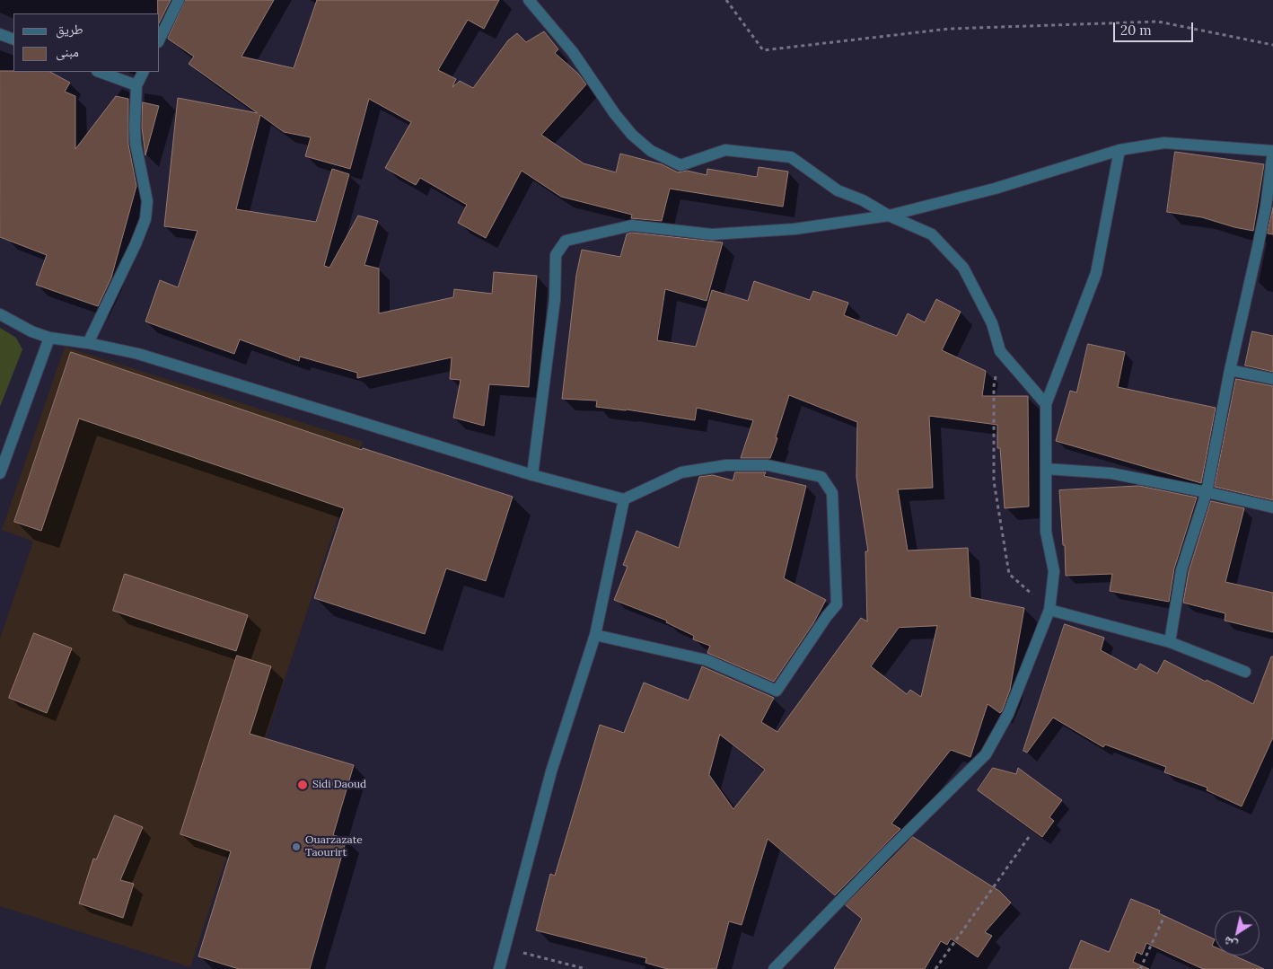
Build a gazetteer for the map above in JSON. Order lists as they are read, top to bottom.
{
  "places": ["Sidi Daoud", "Ouarzazate Taourirt"],
  "legend": ["طريق", "مبنى"],
  "scale_bar": "20 m",
  "north": "bottom left"
}
